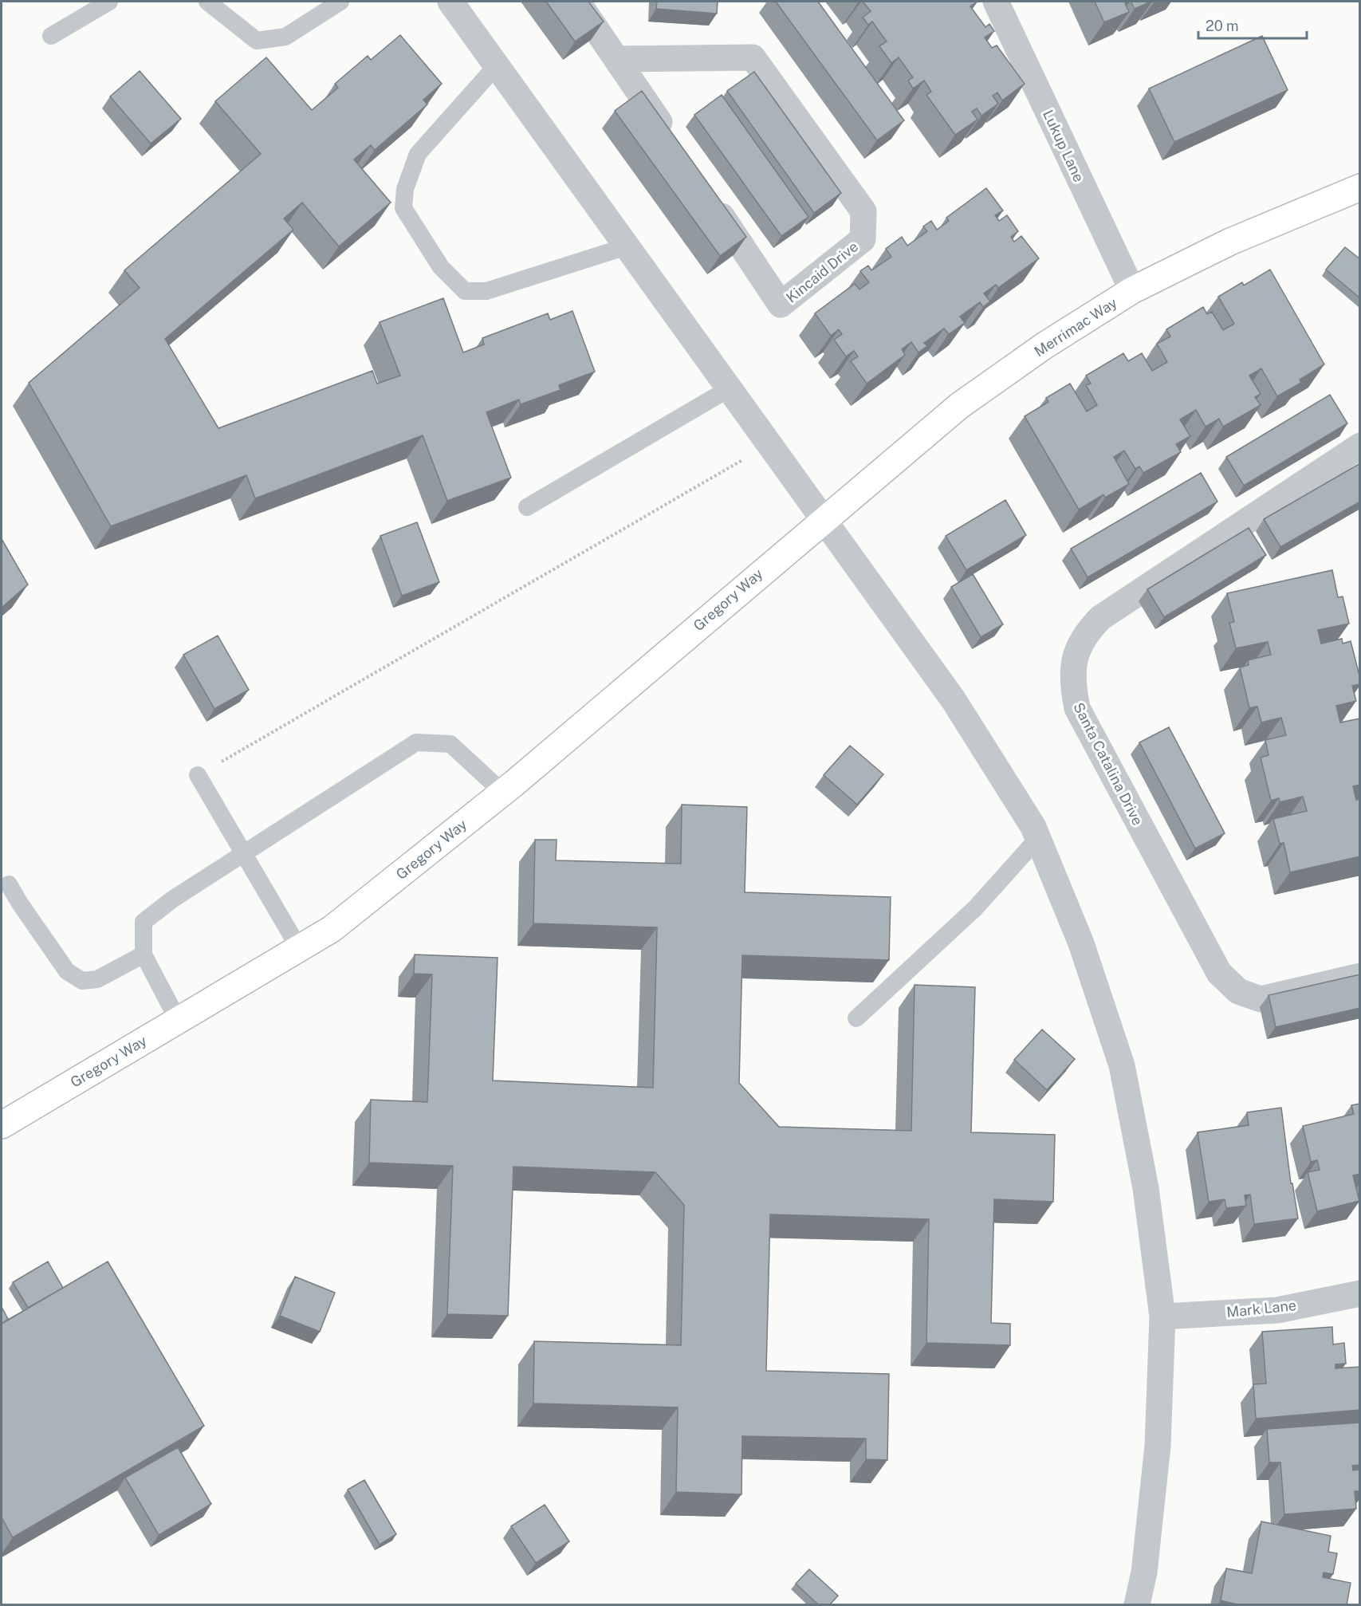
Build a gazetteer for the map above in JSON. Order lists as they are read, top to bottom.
{
  "streets": {
    "street": [
      "Lukup Lane",
      "Kincaid Drive",
      "Merrimac Way",
      "Gregory Way",
      "Santa Catalina Drive",
      "Mark Lane"
    ]
  },
  "crossings": [
    ["Lukup Lane", "Merrimac Way"],
    ["Merrimac Way", "Gregory Way"]
  ],
  "scale_bar": "20 m"
}
